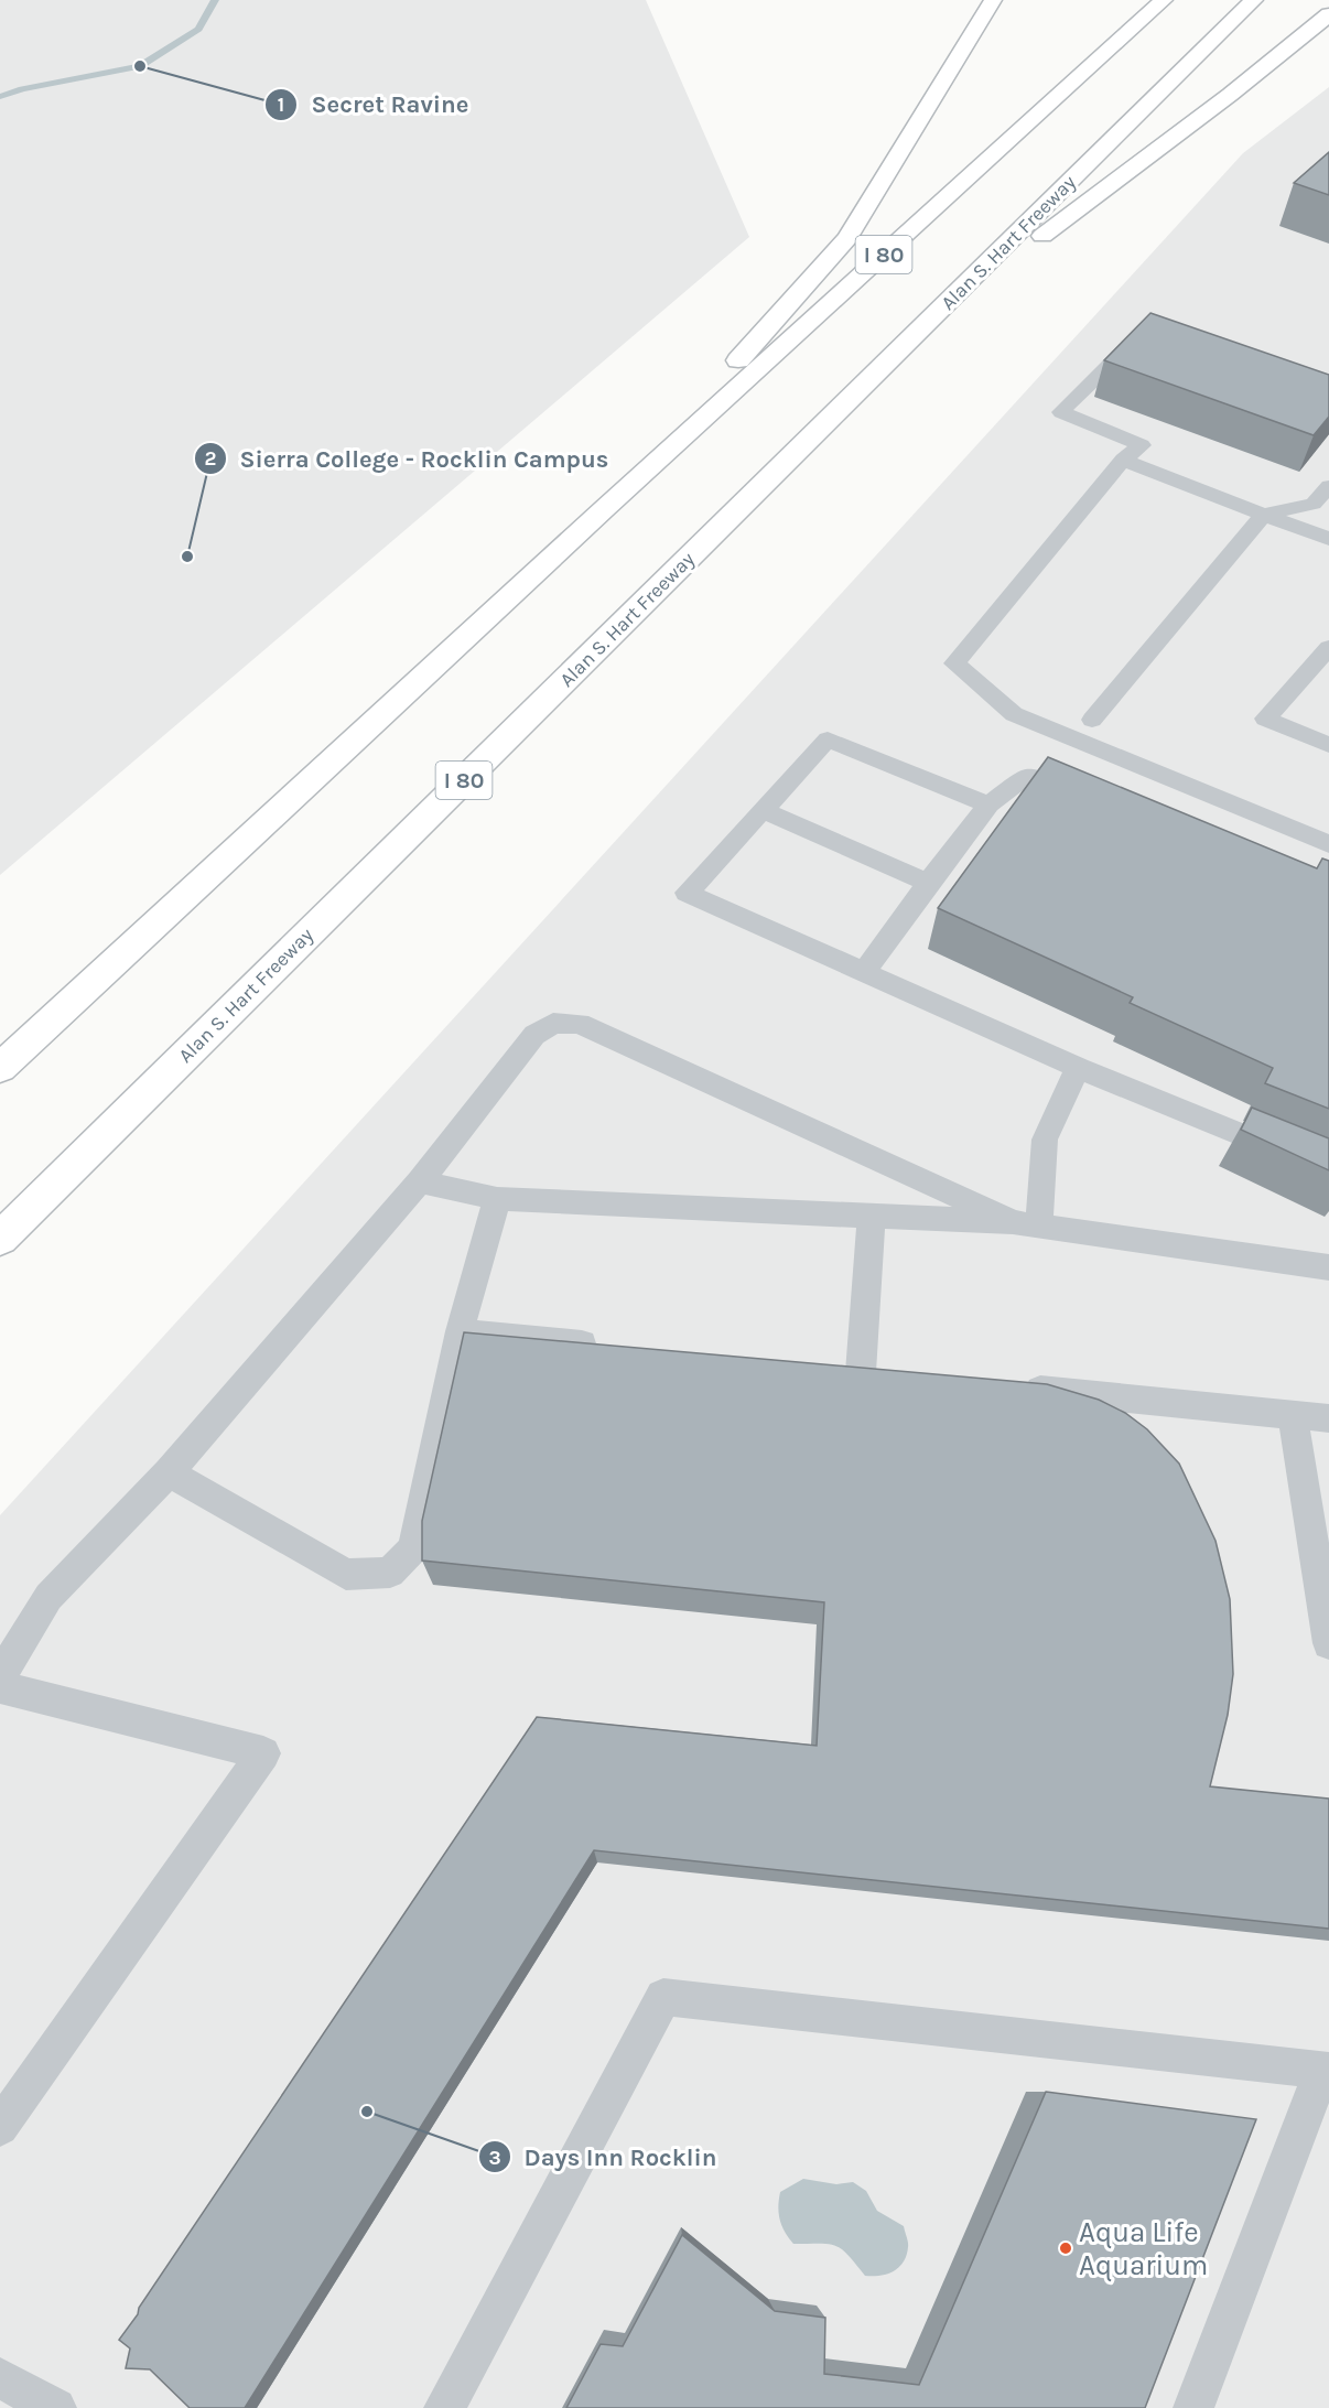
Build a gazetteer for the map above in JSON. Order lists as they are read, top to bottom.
{
  "streets": {
    "highway": ["Alan S. Hart Freeway", "I 80"]
  },
  "places": [
    "Secret Ravine",
    "Sierra College - Rocklin Campus",
    "Days Inn Rocklin",
    "Aqua Life Aquarium"
  ]
}
